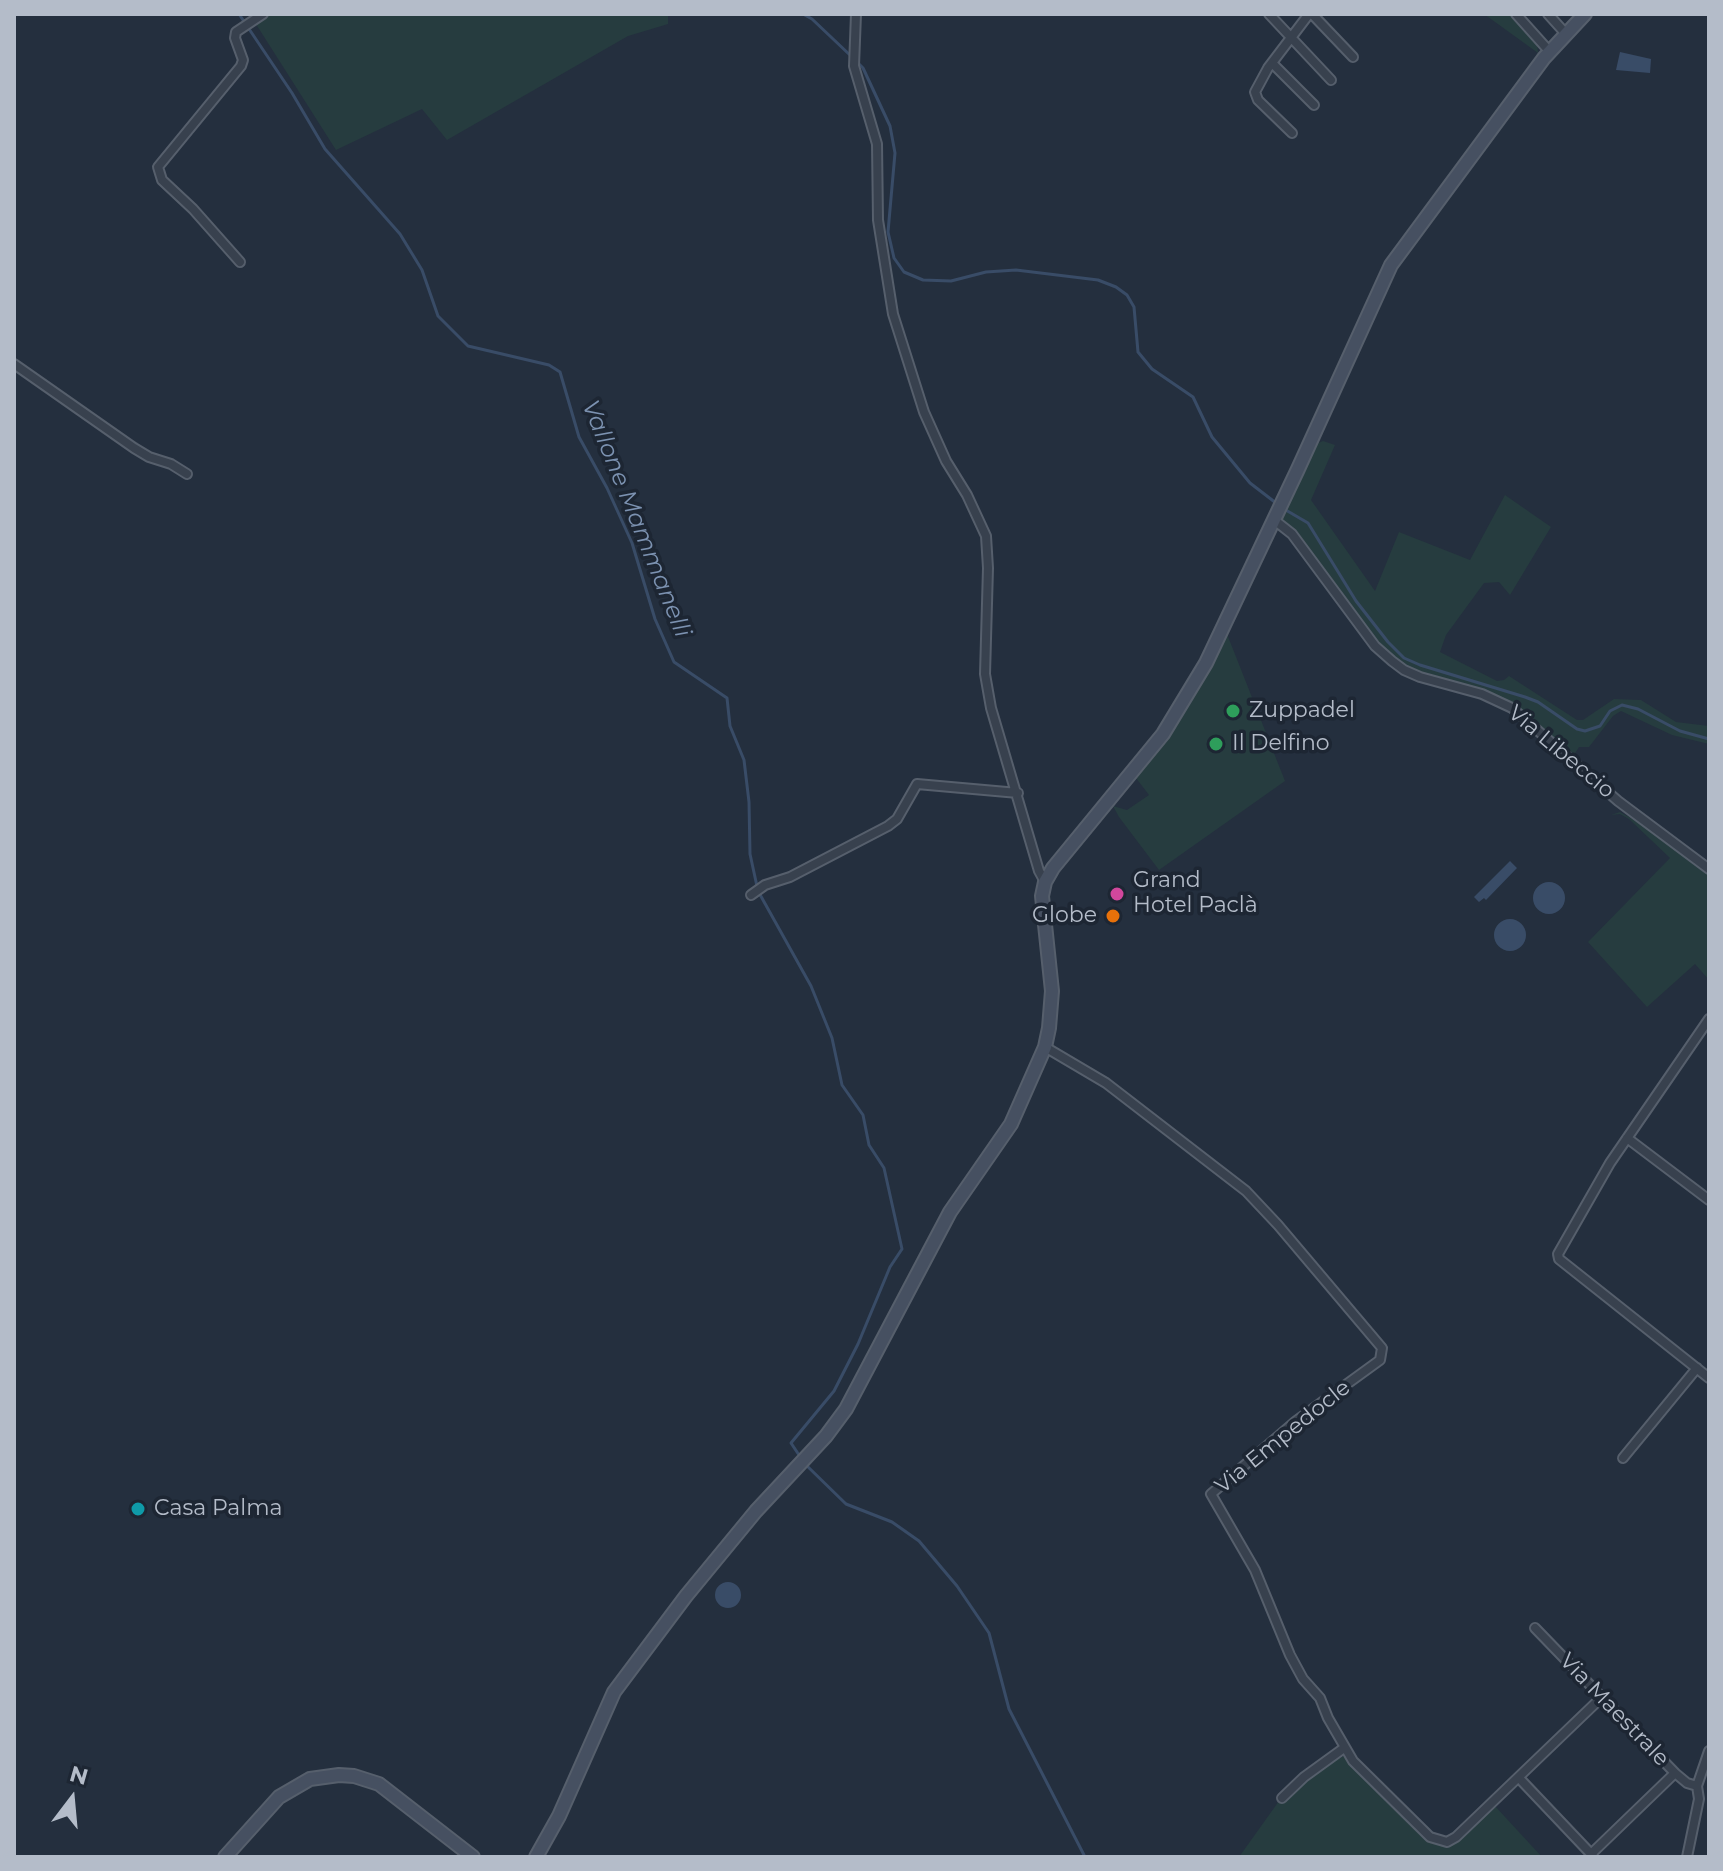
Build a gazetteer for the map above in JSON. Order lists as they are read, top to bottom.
{
  "streets": {
    "street": ["Via Libeccio", "Via Empedocle", "Via Maestrale"]
  },
  "crossings": [
    ["Via Empedocle", "Via Maestrale"]
  ],
  "water": ["Vallone Mammanelli"],
  "places": [
    "Zuppadel",
    "Il Delfino",
    "Grand Hotel Paclà",
    "Globe",
    "Casa Palma"
  ],
  "north": "top"
}
